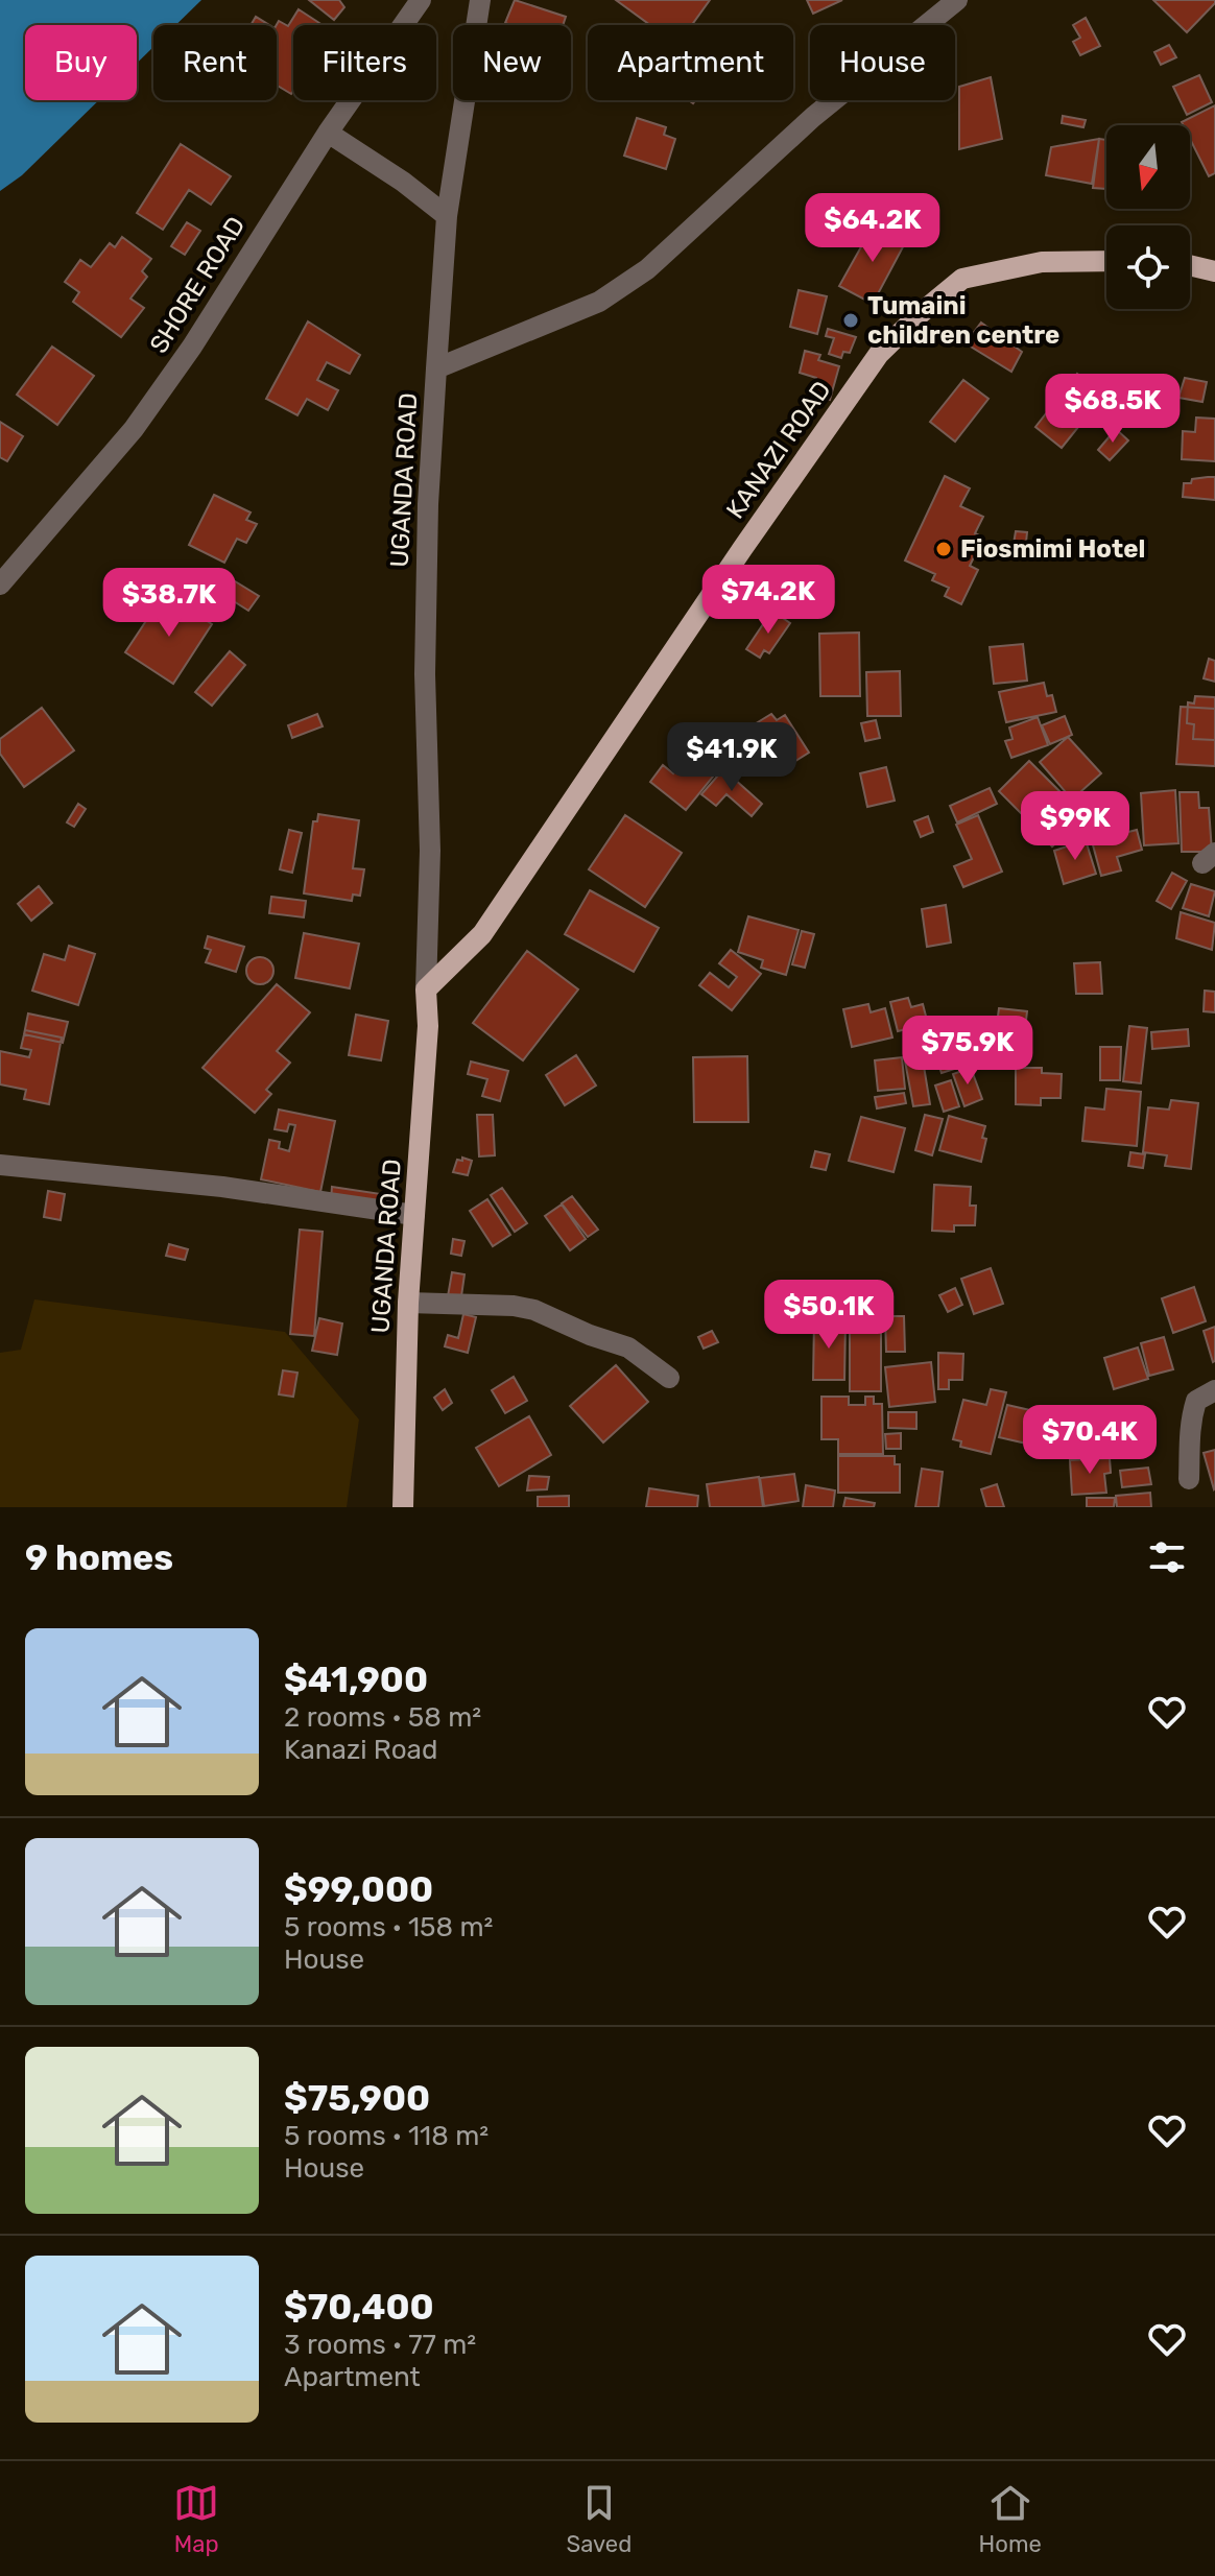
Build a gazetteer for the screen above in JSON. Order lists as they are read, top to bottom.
{
  "streets": {
    "main road": ["KANAZI ROAD", "UGANDA ROAD"],
    "street": ["SHORE ROAD"]
  },
  "crossings": [
    ["KANAZI ROAD", "UGANDA ROAD"]
  ],
  "places": ["Tumaini children centre", "Fiosmimi Hotel"],
  "north": "bottom",
  "page": {
    "chip": [
      "Buy",
      "Rent",
      "Filters",
      "New",
      "Apartment",
      "House"
    ],
    "price": [
      "$64.2K",
      "$68.5K",
      "$74.2K",
      "$38.7K",
      "$41.9K",
      "$99K",
      "$75.9K",
      "$50.1K",
      "$70.4K"
    ],
    "heading": "9 homes",
    "list": [
      {
        "name": "$41,900",
        "note": "2 rooms · 58 m² · Kanazi Road"
      },
      {
        "name": "$99,000",
        "note": "5 rooms · 158 m² · House"
      },
      {
        "name": "$75,900",
        "note": "5 rooms · 118 m² · House"
      },
      {
        "name": "$70,400",
        "note": "3 rooms · 77 m² · Apartment"
      }
    ],
    "tabs": ["Map", "Saved", "Home"]
  }
}
